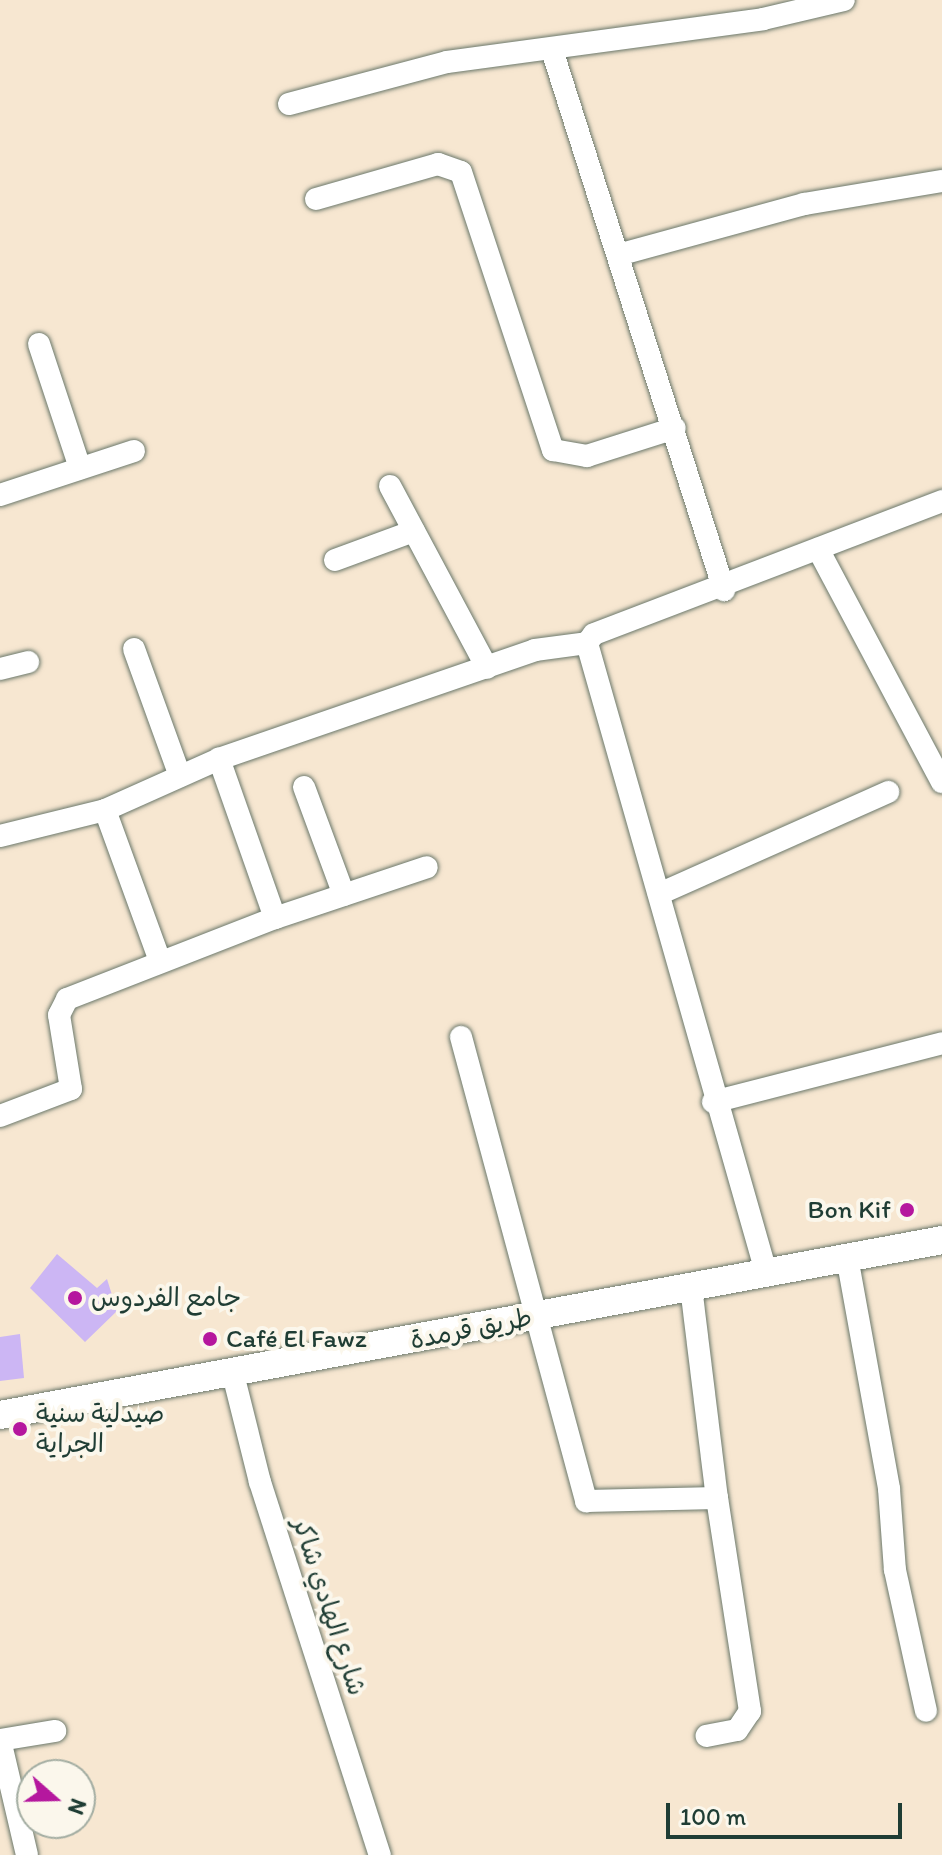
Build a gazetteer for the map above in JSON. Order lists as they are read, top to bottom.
{
  "streets": {
    "main road": ["طريق قرمدة"],
    "street": ["شارع الهادي شاكر"]
  },
  "crossings": [
    ["طريق قرمدة", "شارع الهادي شاكر"]
  ],
  "places": [
    "Bon Kif",
    "جامع الفردوس",
    "Café El Fawz",
    "صيدلية سنية الجراية"
  ],
  "scale_bar": "100 m",
  "north": "right"
}
